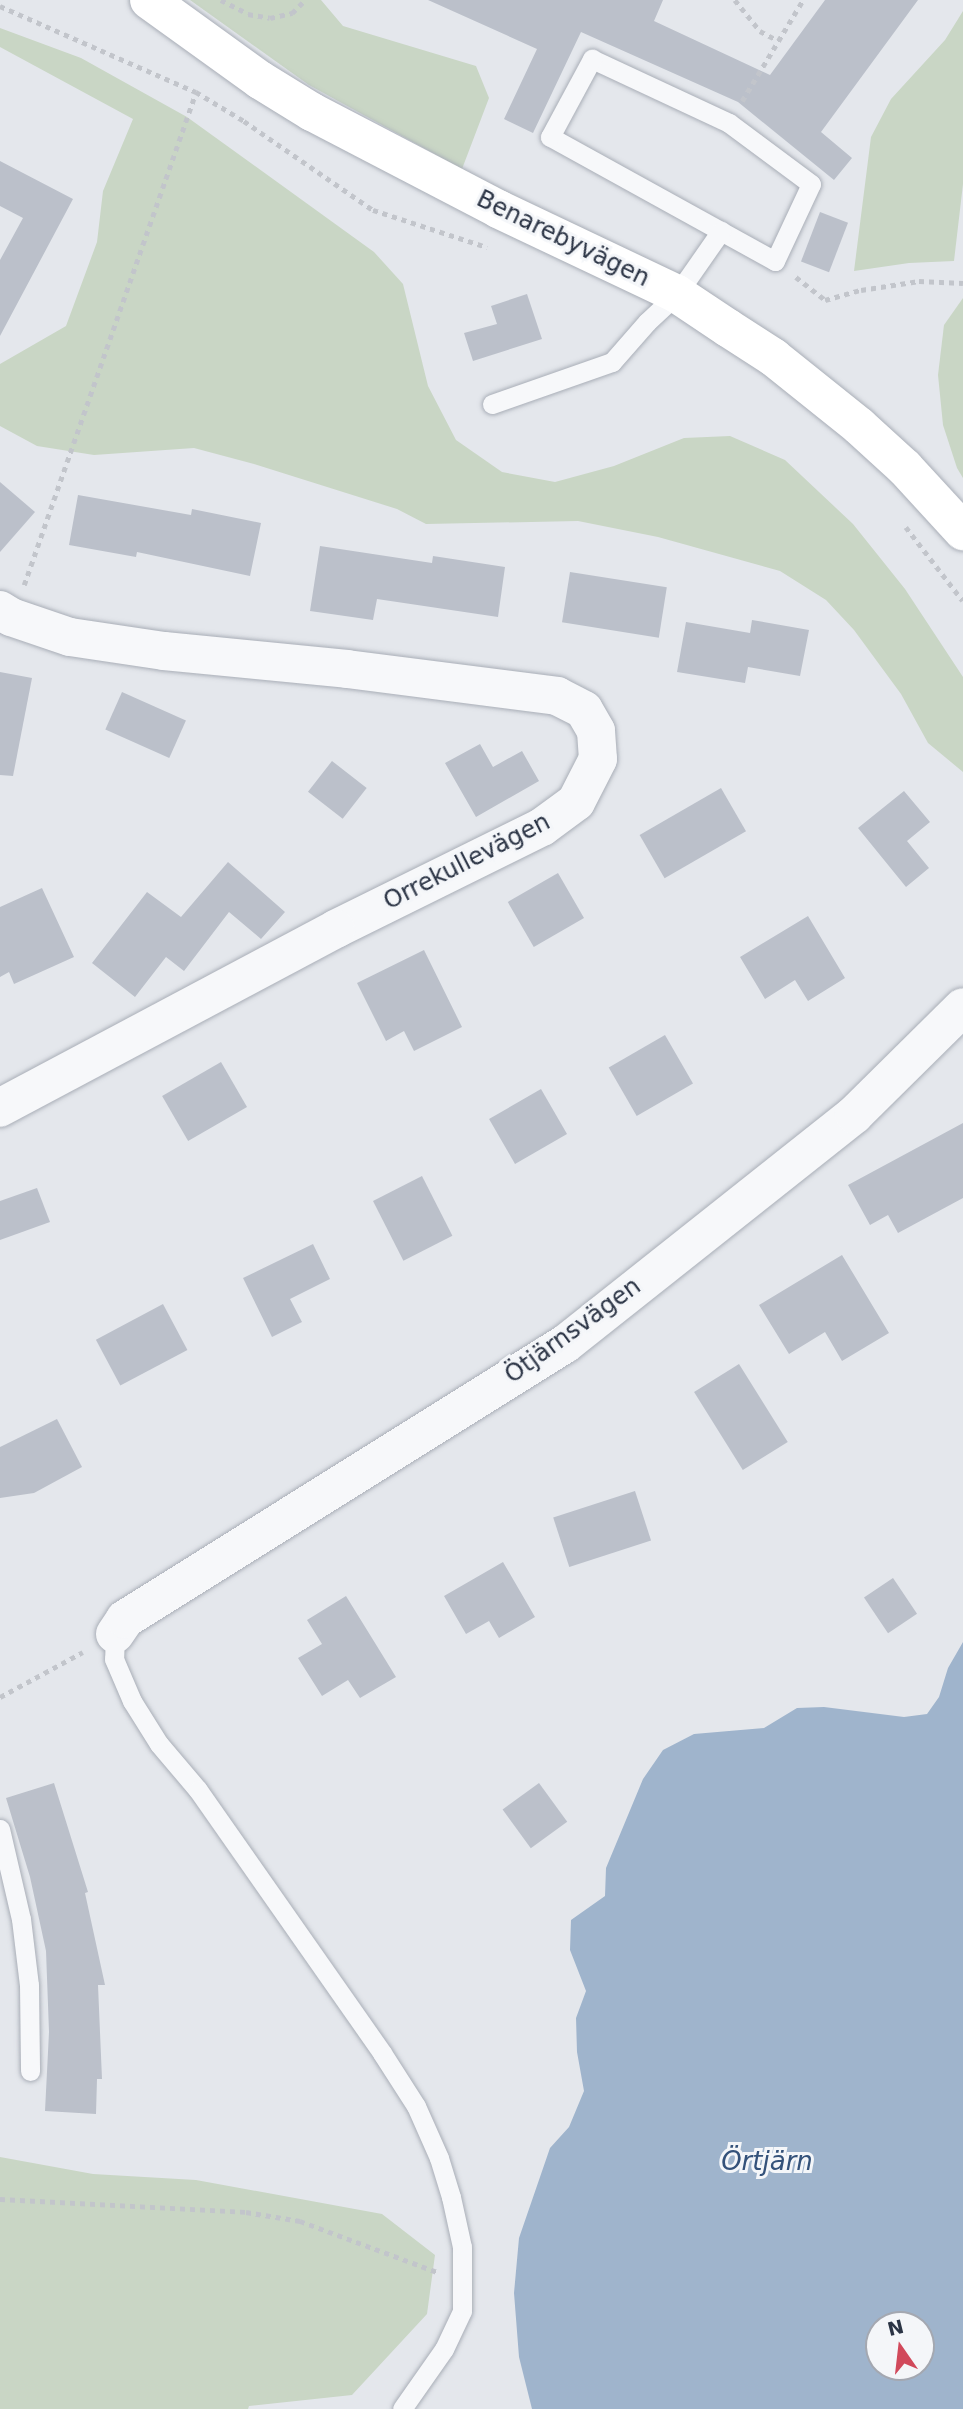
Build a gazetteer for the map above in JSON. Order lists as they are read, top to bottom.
{
  "streets": {
    "street": ["Benarebyvägen", "Orrekullevägen", "Ötjärnsvägen"]
  },
  "water": ["Örtjärn"],
  "north": "top"
}
